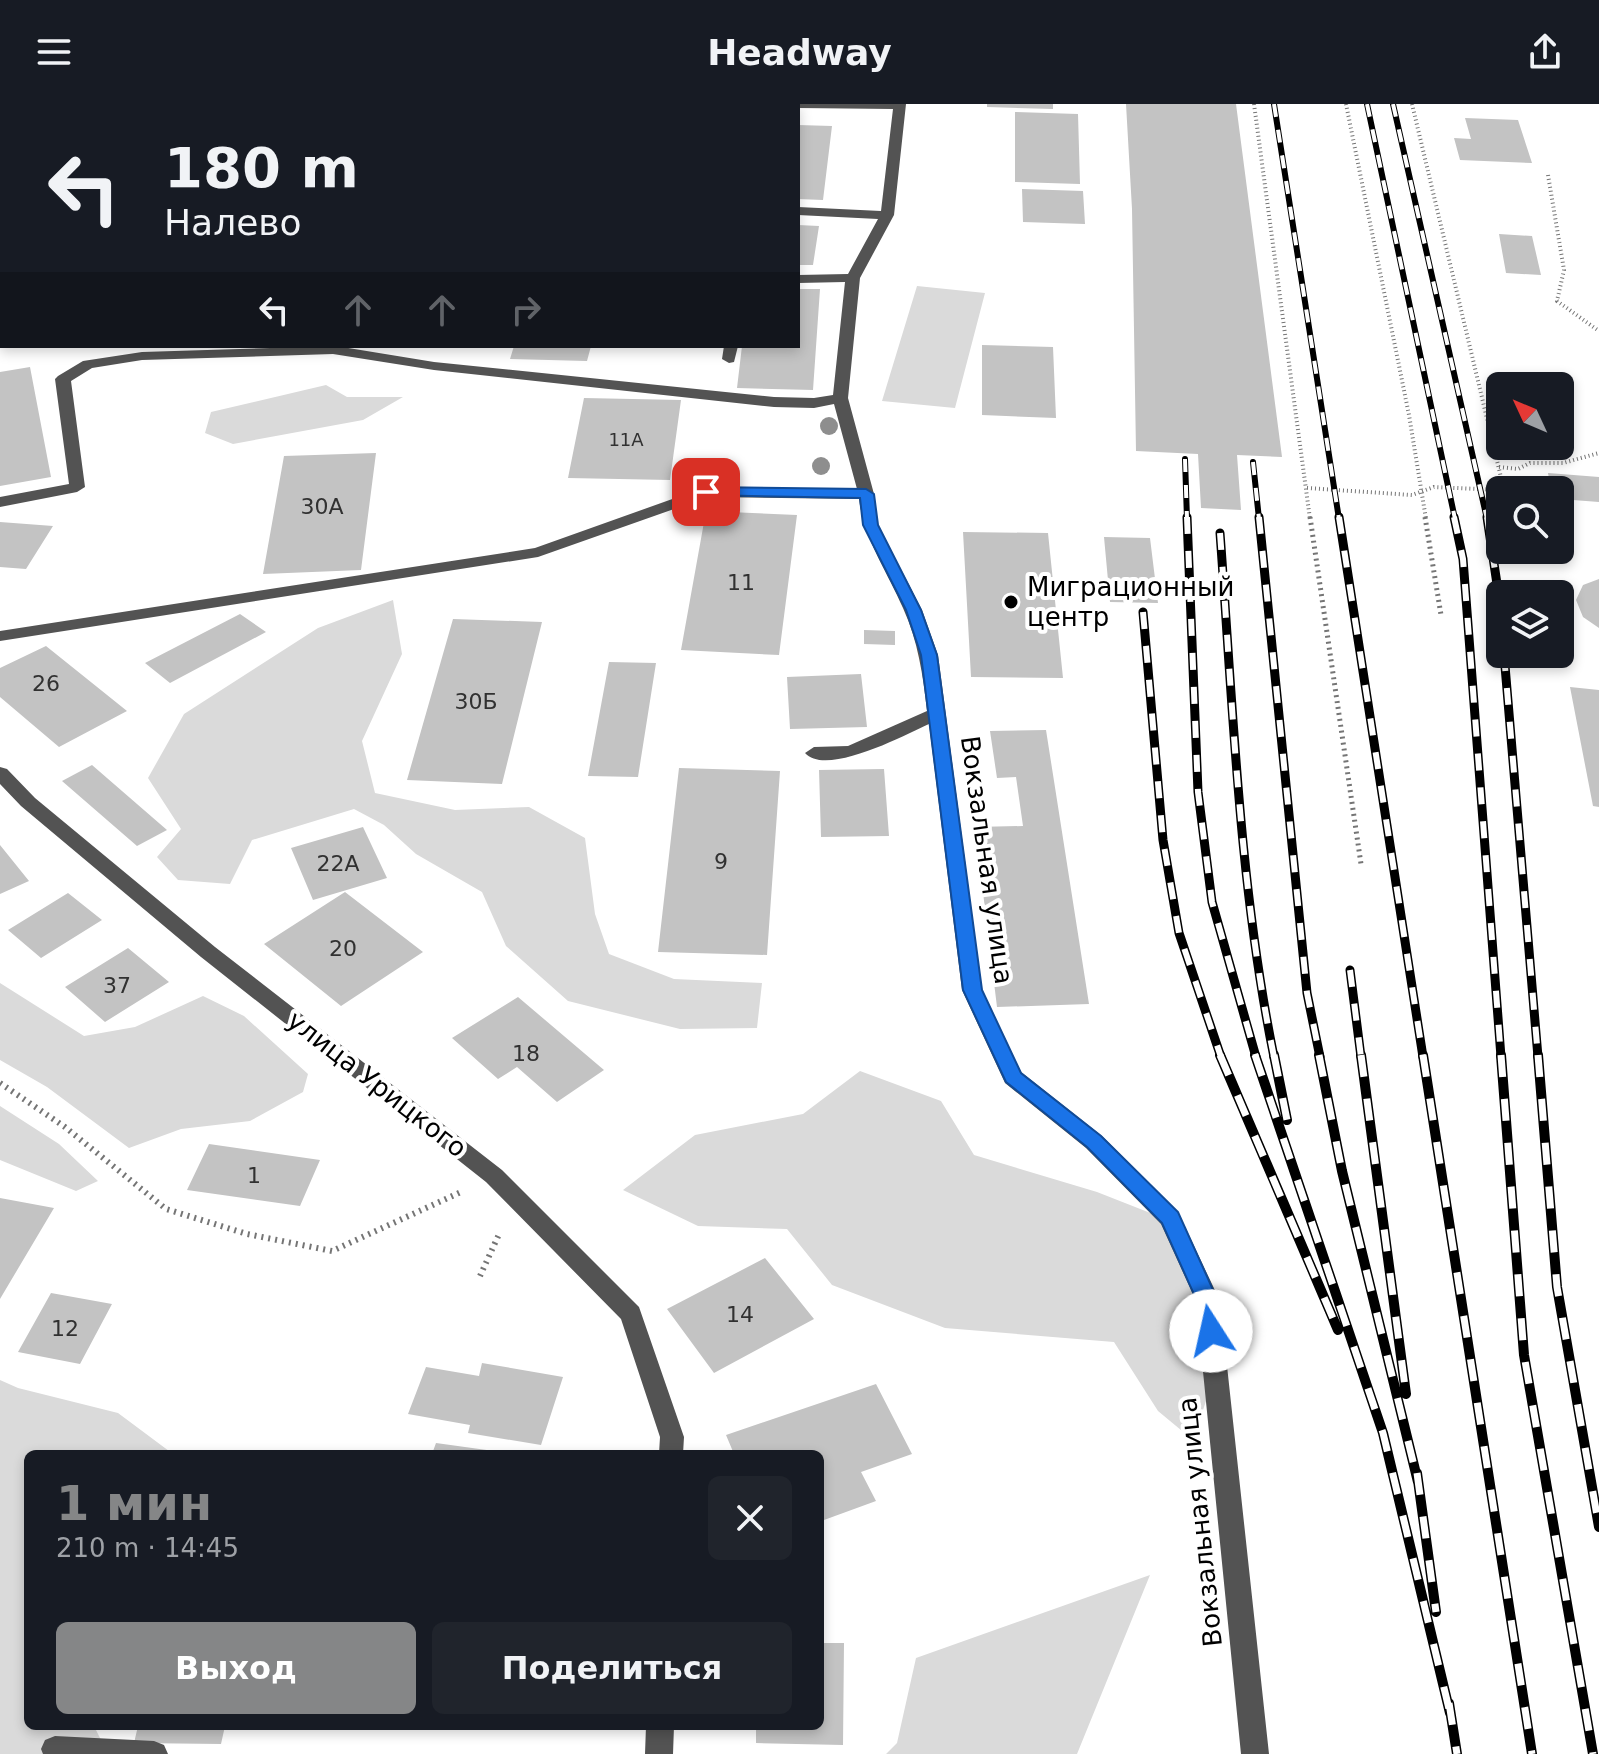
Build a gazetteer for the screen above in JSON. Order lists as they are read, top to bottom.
{
  "streets": {
    "street": ["Вокзальная улица", "улица Урицкого"]
  },
  "places": ["Миграционный центр"],
  "house_numbers": [
    "11А",
    "30А",
    "11",
    "26",
    "30Б",
    "9",
    "22А",
    "20",
    "37",
    "18",
    "1",
    "14",
    "12"
  ],
  "north": "top left",
  "page": {
    "header": "Headway",
    "turn": ["180 m", "Налево"],
    "heading": ["1 мин", "210 m · 14:45"],
    "buttons": ["Выход", "Поделиться"]
  }
}
